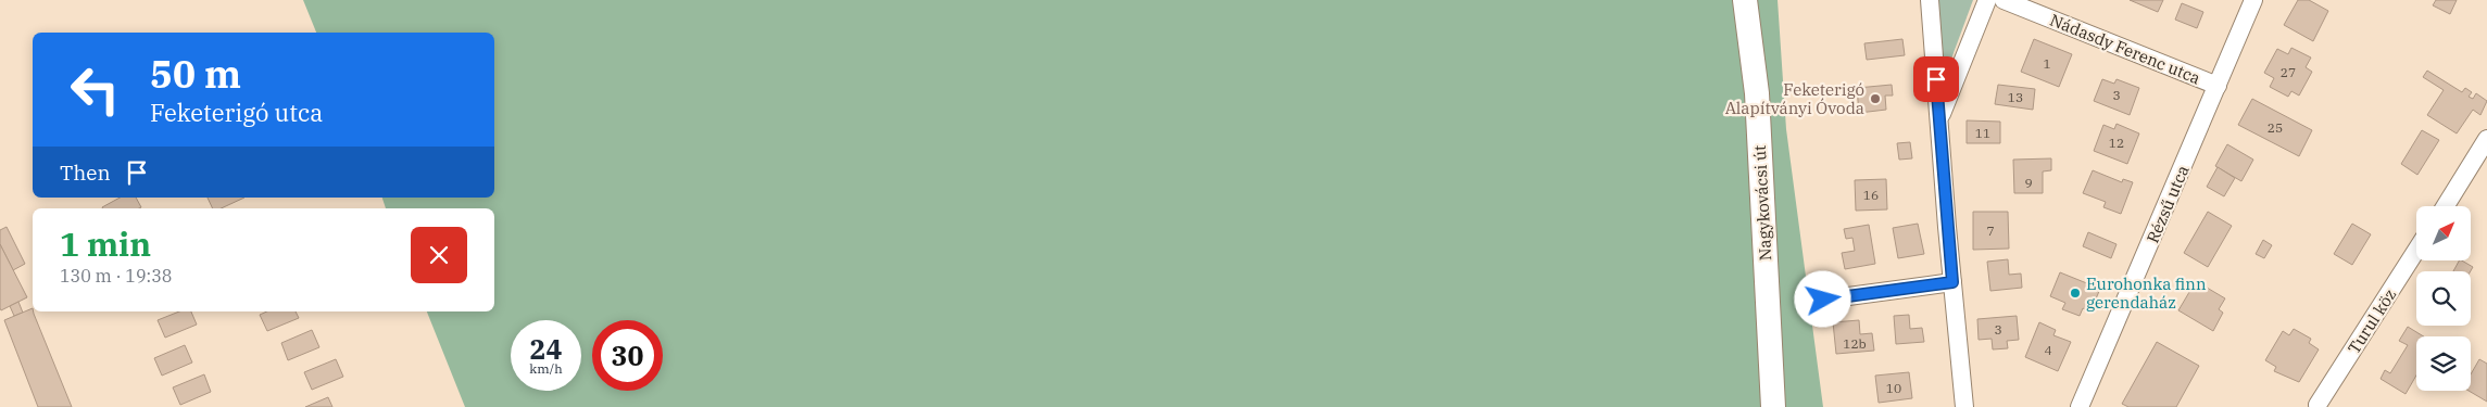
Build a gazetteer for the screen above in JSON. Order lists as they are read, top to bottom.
{
  "streets": {
    "street": [
      "Nádasdy Ferenc utca",
      "Nagykovácsi út",
      "Rézsű utca",
      "Turul köz"
    ]
  },
  "crossings": [
    ["Nádasdy Ferenc utca", "Rézsű utca"]
  ],
  "places": ["Feketerigó Alapítványi Óvoda", "Eurohonka finn gerendaház"],
  "house_numbers": [
    "1",
    "27",
    "3",
    "13",
    "25",
    "11",
    "12",
    "9",
    "16",
    "7",
    "3",
    "12b",
    "4",
    "10"
  ],
  "north": "top right",
  "page": {
    "turn": ["50 m", "Feketerigó utca"],
    "then": "Then",
    "heading": ["1 min", "130 m · 19:38"],
    "speed": "24 km/h",
    "limit": "30"
  }
}
